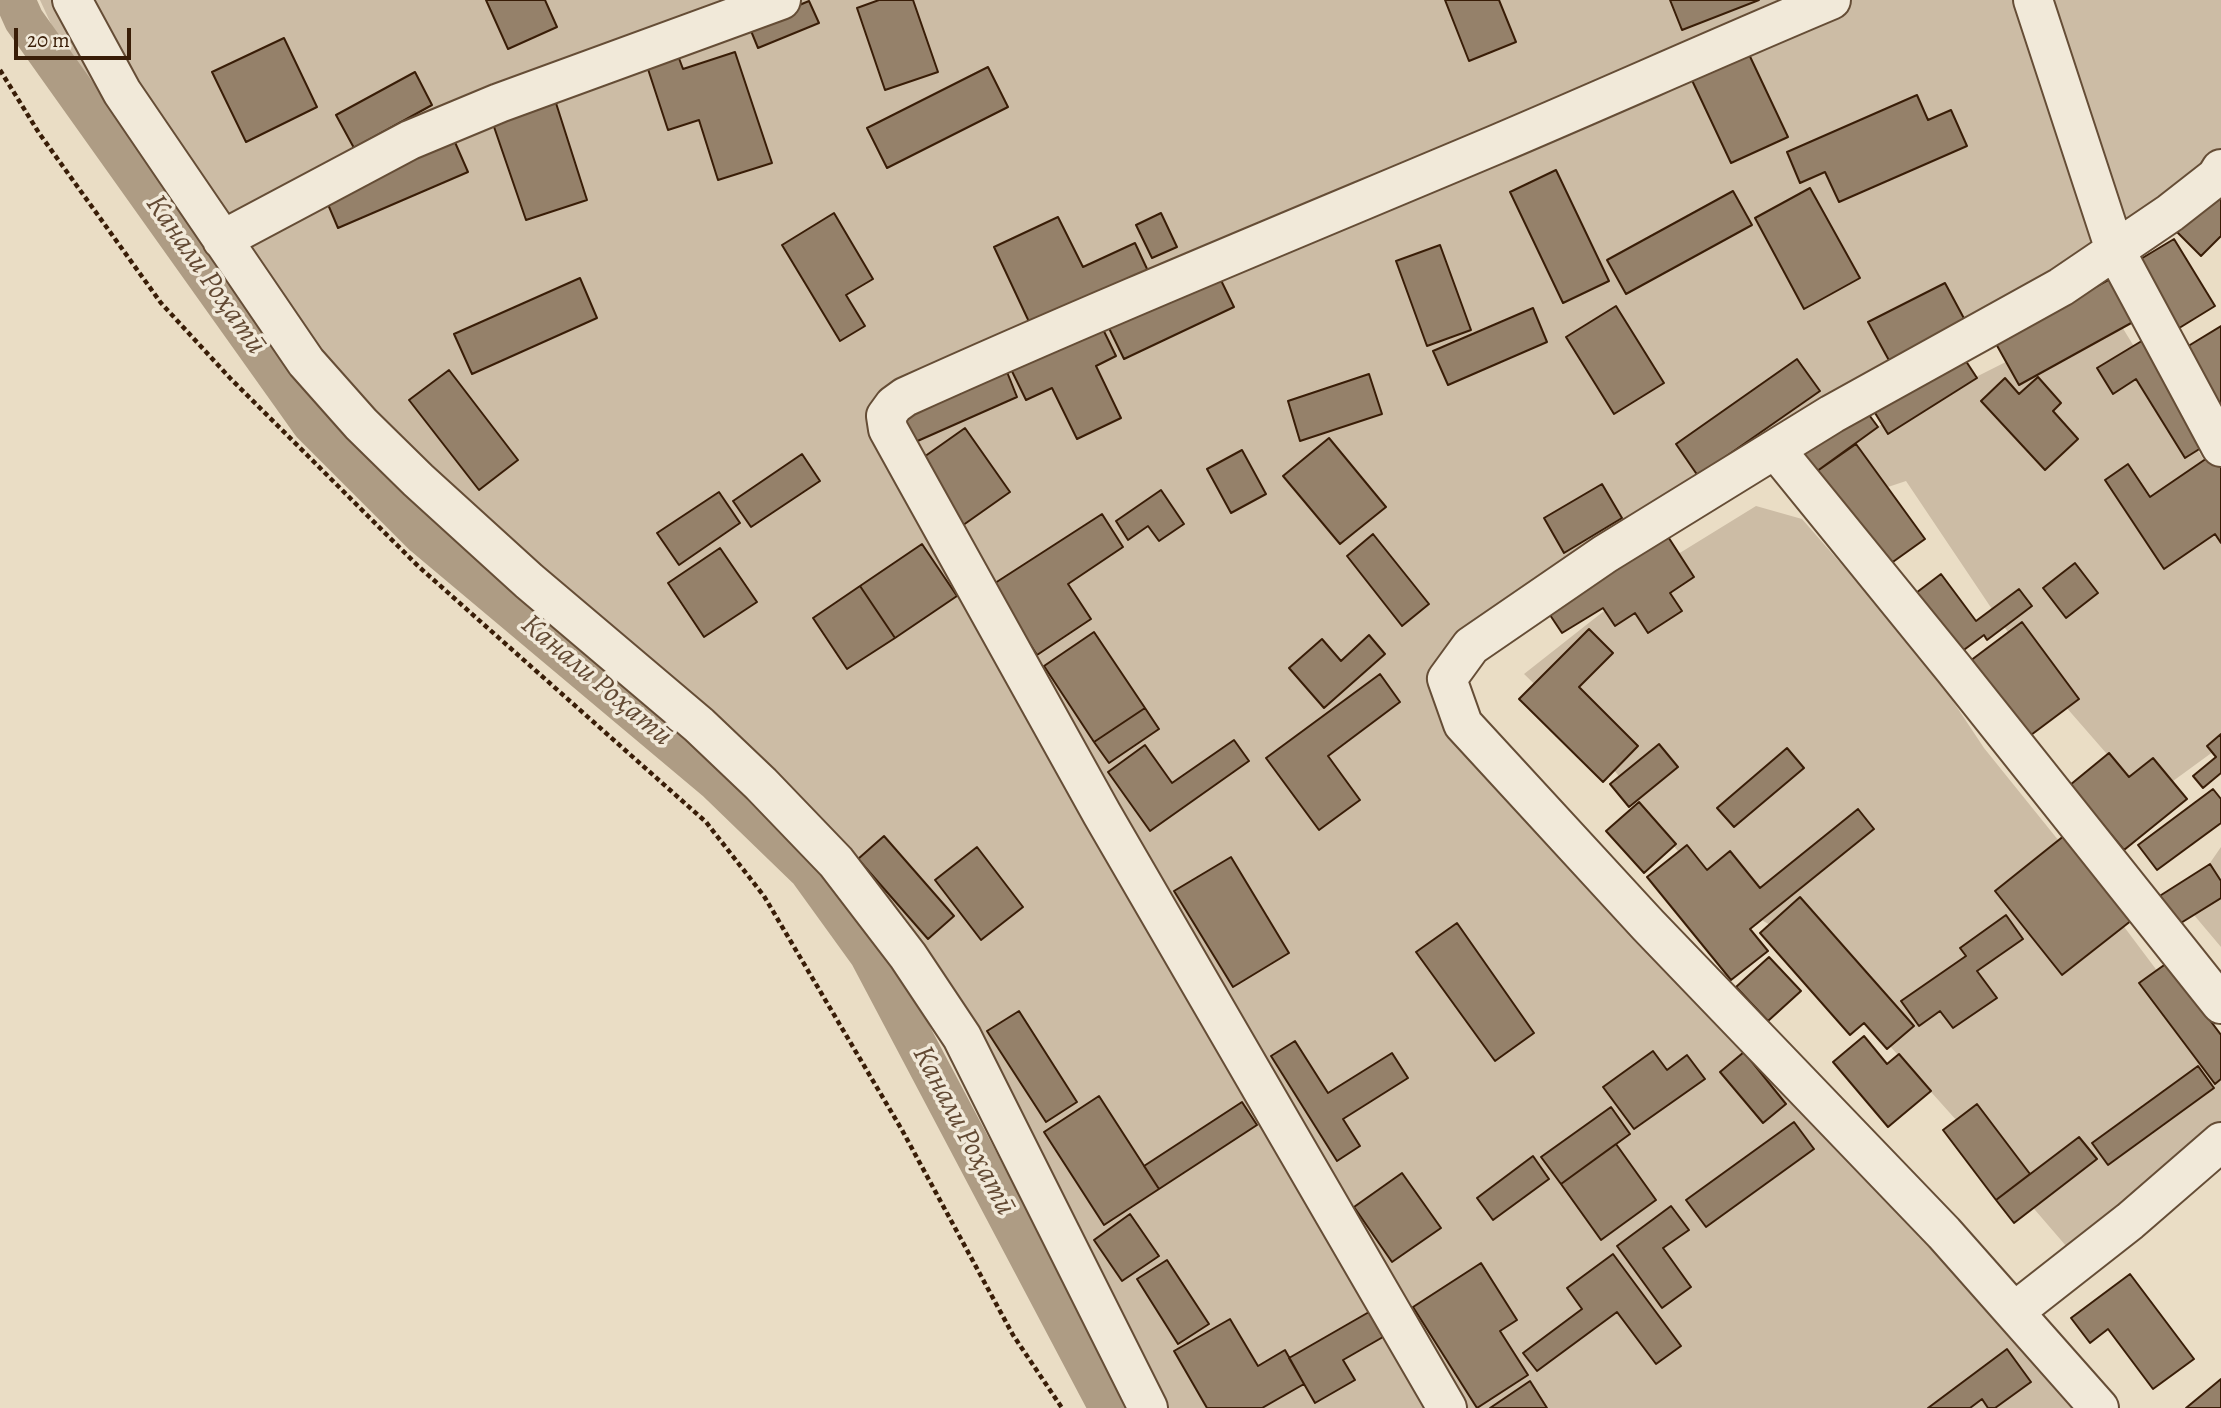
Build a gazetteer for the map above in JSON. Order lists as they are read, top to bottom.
{
  "water": ["Канали Роҳатӣ"],
  "scale_bar": "20 m"
}
